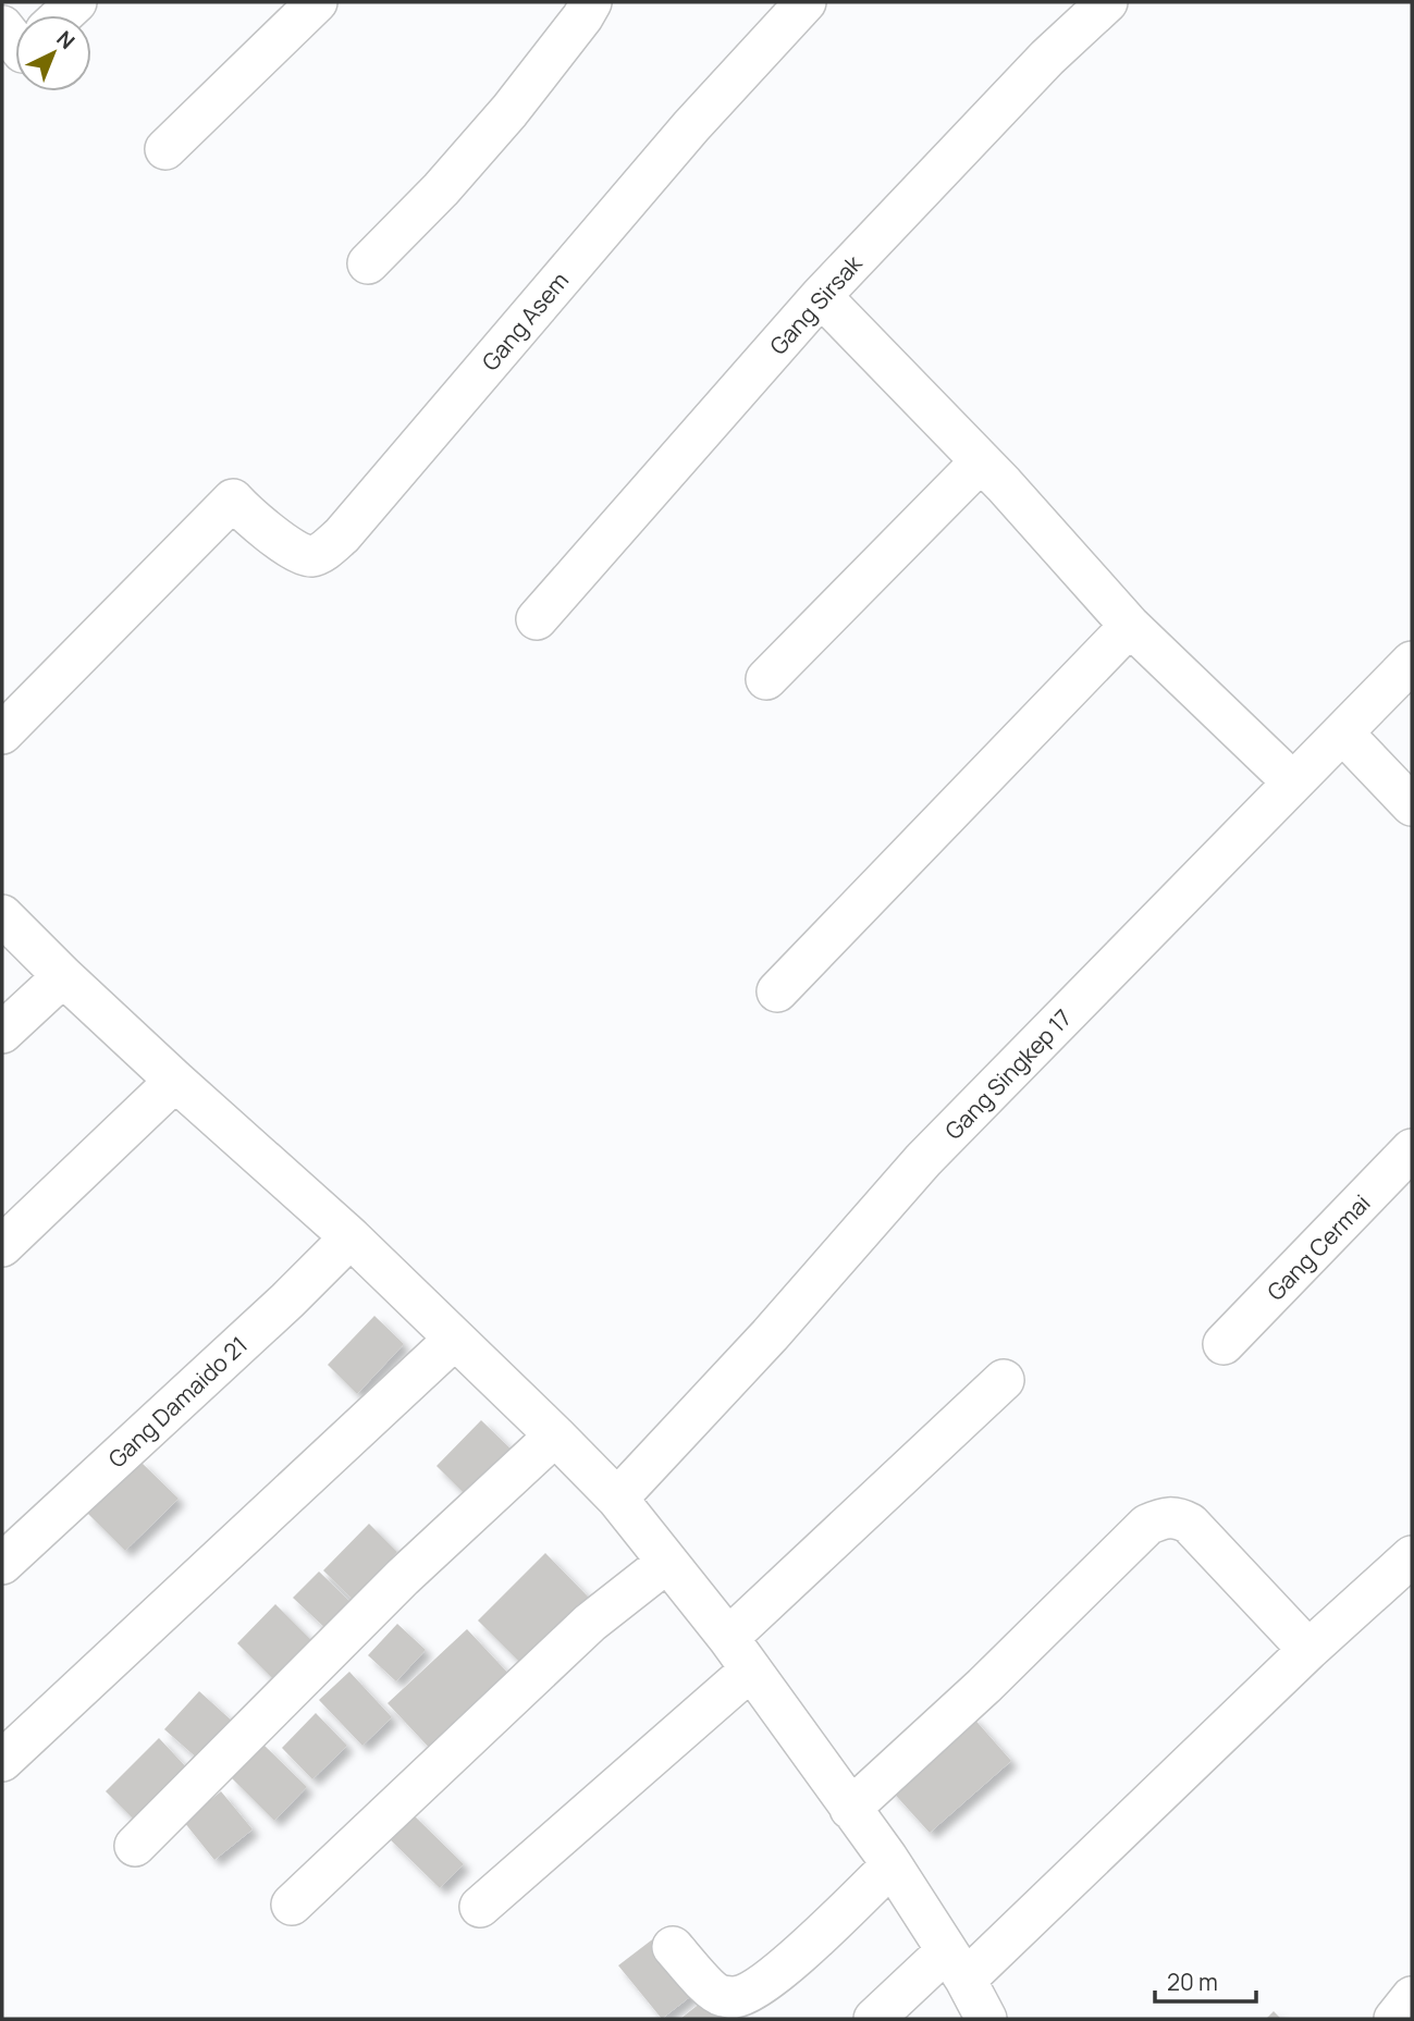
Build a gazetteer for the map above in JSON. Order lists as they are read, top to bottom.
{
  "streets": {
    "street": [
      "Gang Sirsak",
      "Gang Asem",
      "Gang Singkep 17",
      "Gang Cermai",
      "Gang Damaido 21"
    ]
  },
  "scale_bar": "20 m",
  "north": "top right"
}
